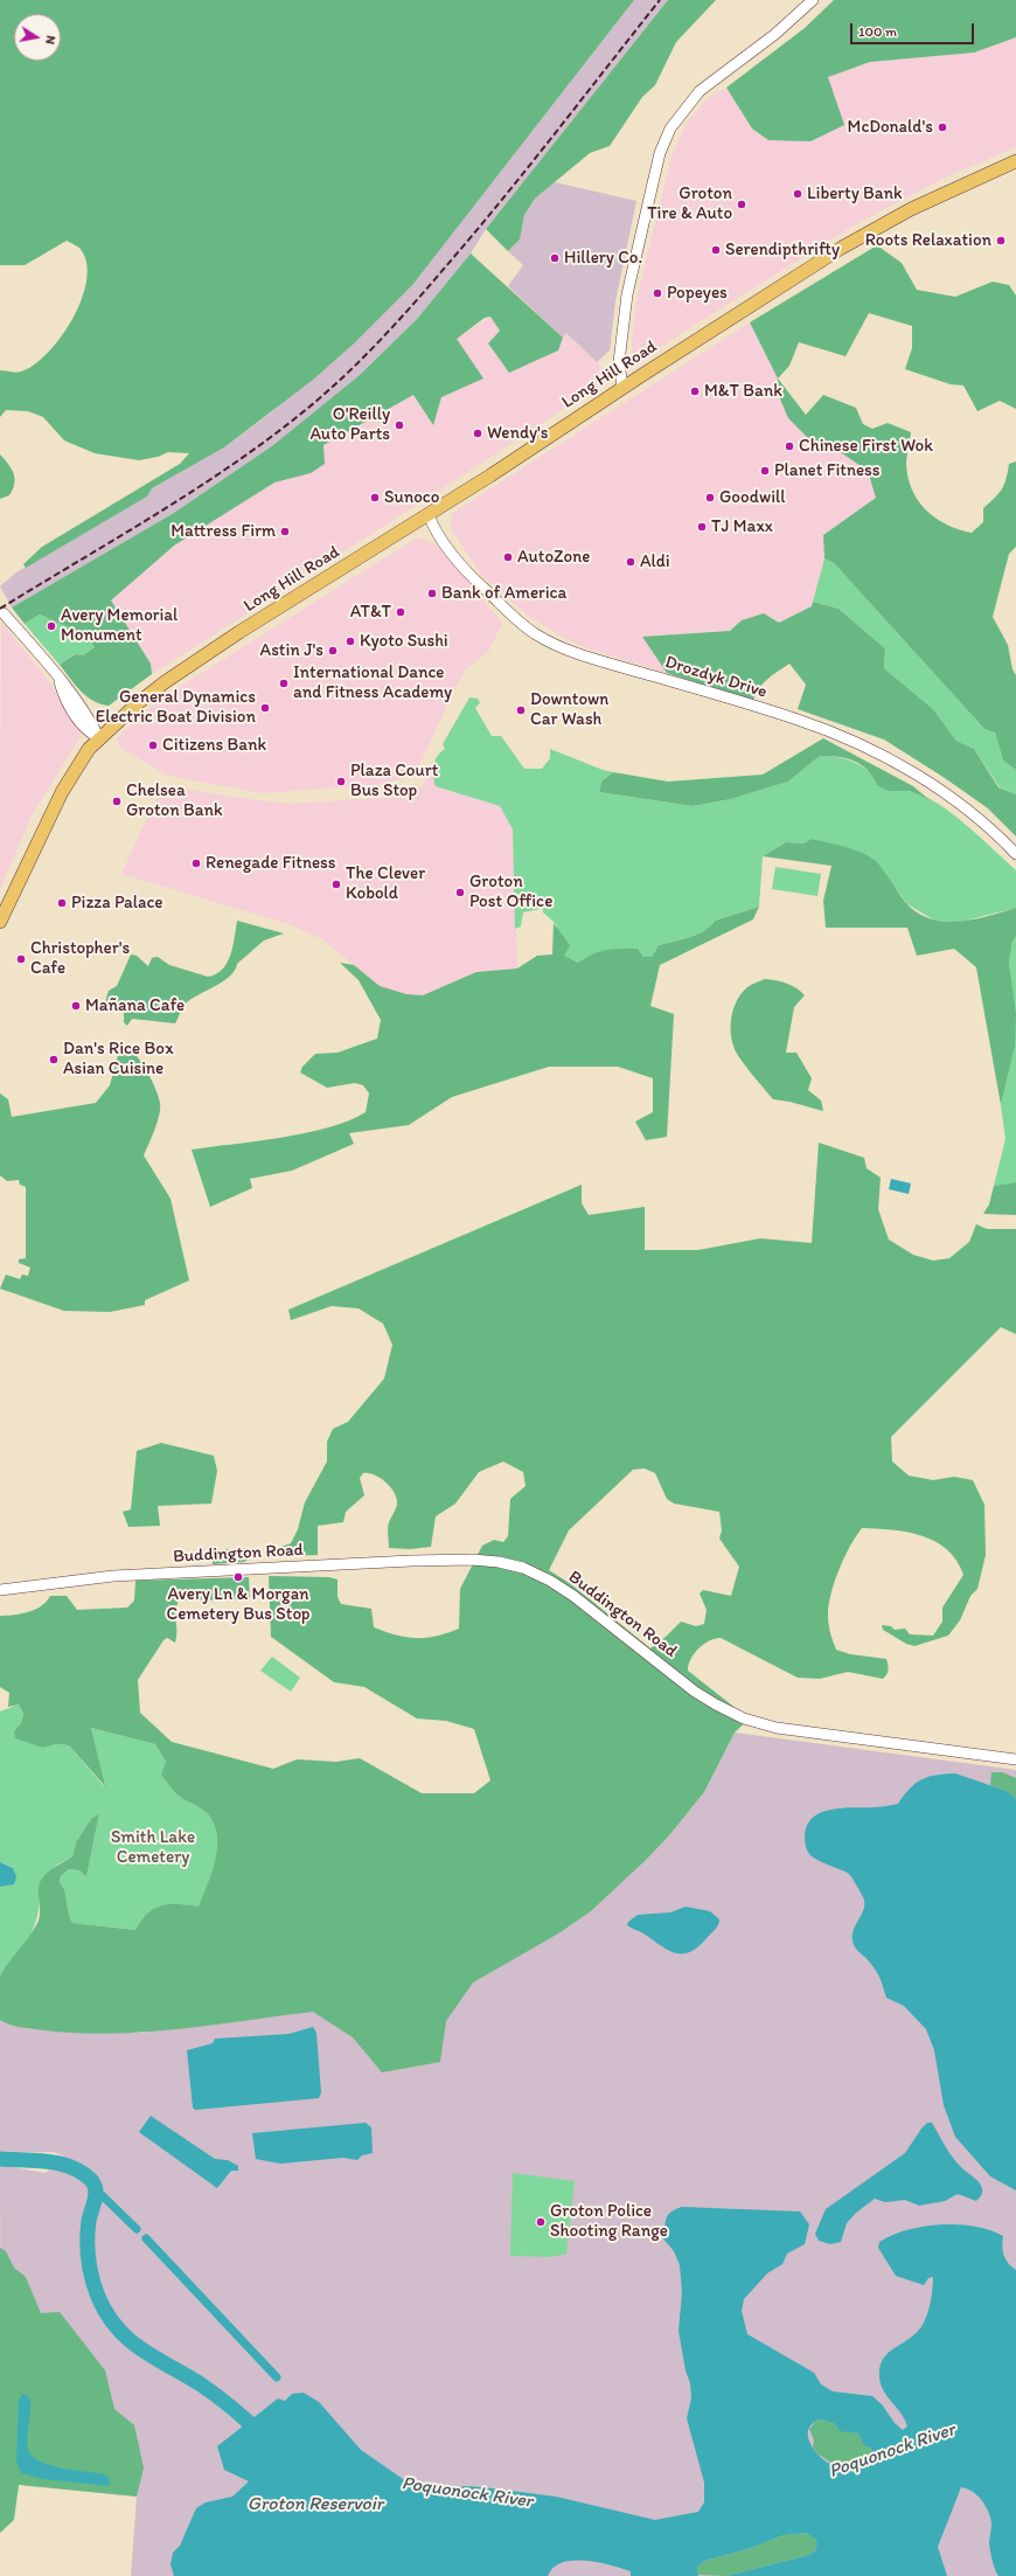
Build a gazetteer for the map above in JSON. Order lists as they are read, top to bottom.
{
  "streets": {
    "main road": ["Long Hill Road"],
    "street": ["Drozdyk Drive", "Buddington Road"]
  },
  "crossings": [
    ["Long Hill Road", "Drozdyk Drive"]
  ],
  "water": ["Poquonock River", "Groton Reservoir"],
  "parks": ["Smith Lake Cemetery"],
  "places": [
    "McDonald's",
    "Liberty Bank",
    "Groton Tire & Auto",
    "Roots Relaxation",
    "Serendipthrifty",
    "Hillery Co.",
    "Popeyes",
    "M&T Bank",
    "O'Reilly Auto Parts",
    "Wendy's",
    "Chinese First Wok",
    "Planet Fitness",
    "Sunoco",
    "Goodwill",
    "TJ Maxx",
    "Mattress Firm",
    "AutoZone",
    "Aldi",
    "Bank of America",
    "AT&T",
    "Avery Memorial Monument",
    "Kyoto Sushi",
    "Astin J's",
    "International Dance and Fitness Academy",
    "General Dynamics Electric Boat Division",
    "Downtown Car Wash",
    "Citizens Bank",
    "Plaza Court Bus Stop",
    "Chelsea Groton Bank",
    "Renegade Fitness",
    "The Clever Kobold",
    "Groton Post Office",
    "Pizza Palace",
    "Christopher's Cafe",
    "Mañana Cafe",
    "Dan's Rice Box Asian Cuisine",
    "Avery Ln & Morgan Cemetery Bus Stop",
    "Groton Police Shooting Range"
  ],
  "scale_bar": "100 m",
  "north": "right"
}
